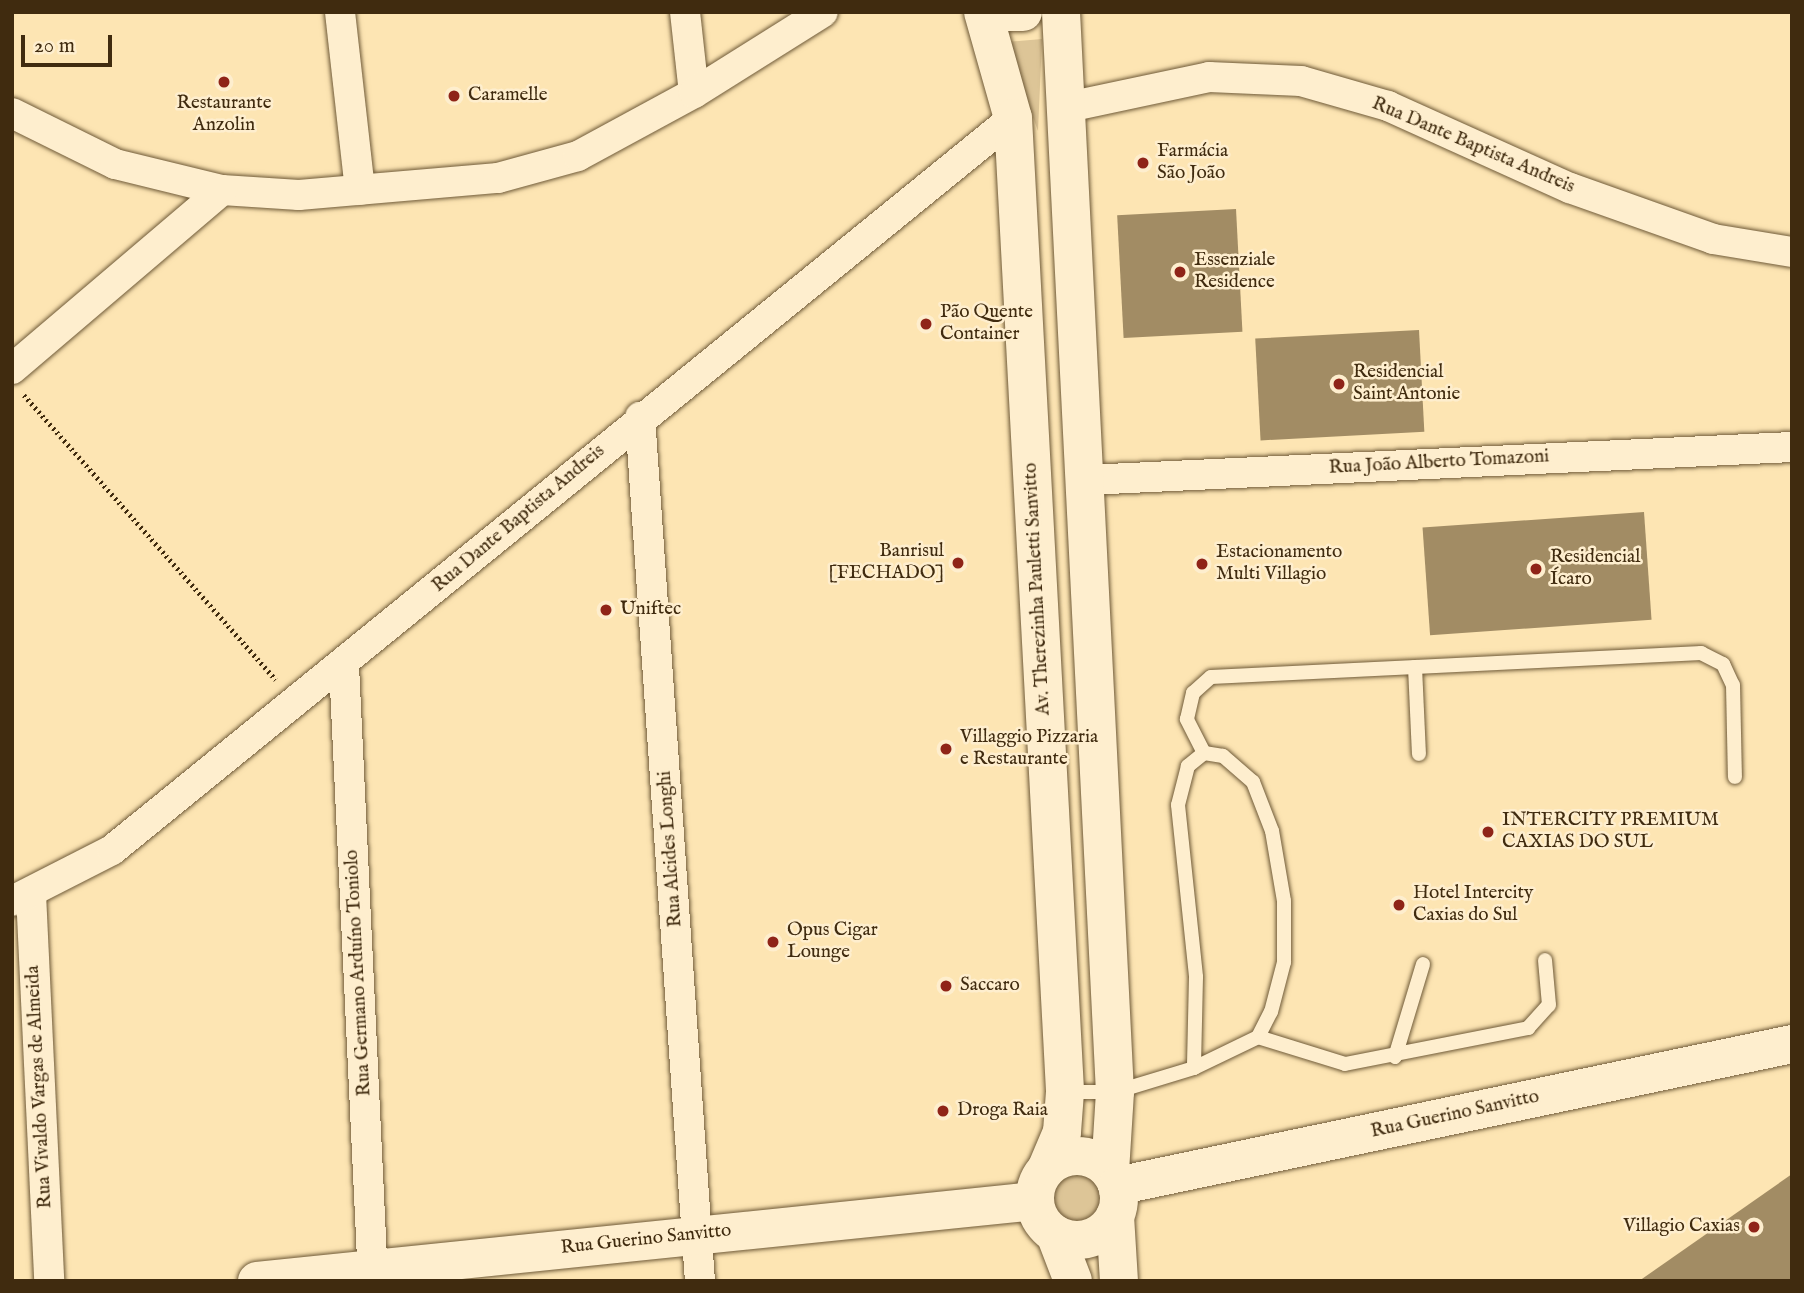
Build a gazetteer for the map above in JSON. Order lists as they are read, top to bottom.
{
  "streets": {
    "main road": ["Av. Therezinha Pauletti Sanvitto", "Rua Guerino Sanvitto"],
    "street": [
      "Rua Dante Baptista Andreis",
      "Rua João Alberto Tomazoni",
      "Rua Alcides Longhi",
      "Rua Germano Arduíno Toniolo",
      "Rua Vivaldo Vargas de Almeida"
    ]
  },
  "crossings": [
    ["Rua Dante Baptista Andreis", "Av. Therezinha Pauletti Sanvitto"],
    ["Rua Dante Baptista Andreis", "Rua Alcides Longhi"],
    ["Rua Dante Baptista Andreis", "Rua Germano Arduíno Toniolo"],
    ["Rua Dante Baptista Andreis", "Rua Vivaldo Vargas de Almeida"],
    ["Av. Therezinha Pauletti Sanvitto", "Rua Guerino Sanvitto"],
    ["Rua Alcides Longhi", "Rua Guerino Sanvitto"],
    ["Rua Germano Arduíno Toniolo", "Rua Guerino Sanvitto"]
  ],
  "places": [
    "Restaurante Anzolin",
    "Caramelle",
    "Farmácia São João",
    "Essenziale Residence",
    "Pão Quente Container",
    "Residencial Saint Antonie",
    "Banrisul [FECHADO]",
    "Estacionamento Multi Villagio",
    "Residencial Ícaro",
    "Uniftec",
    "Villaggio Pizzaria e Restaurante",
    "INTERCITY PREMIUM CAXIAS DO SUL",
    "Hotel Intercity Caxias do Sul",
    "Opus Cigar Lounge",
    "Saccaro",
    "Droga Raia",
    "Villagio Caxias"
  ],
  "scale_bar": "20 m"
}
